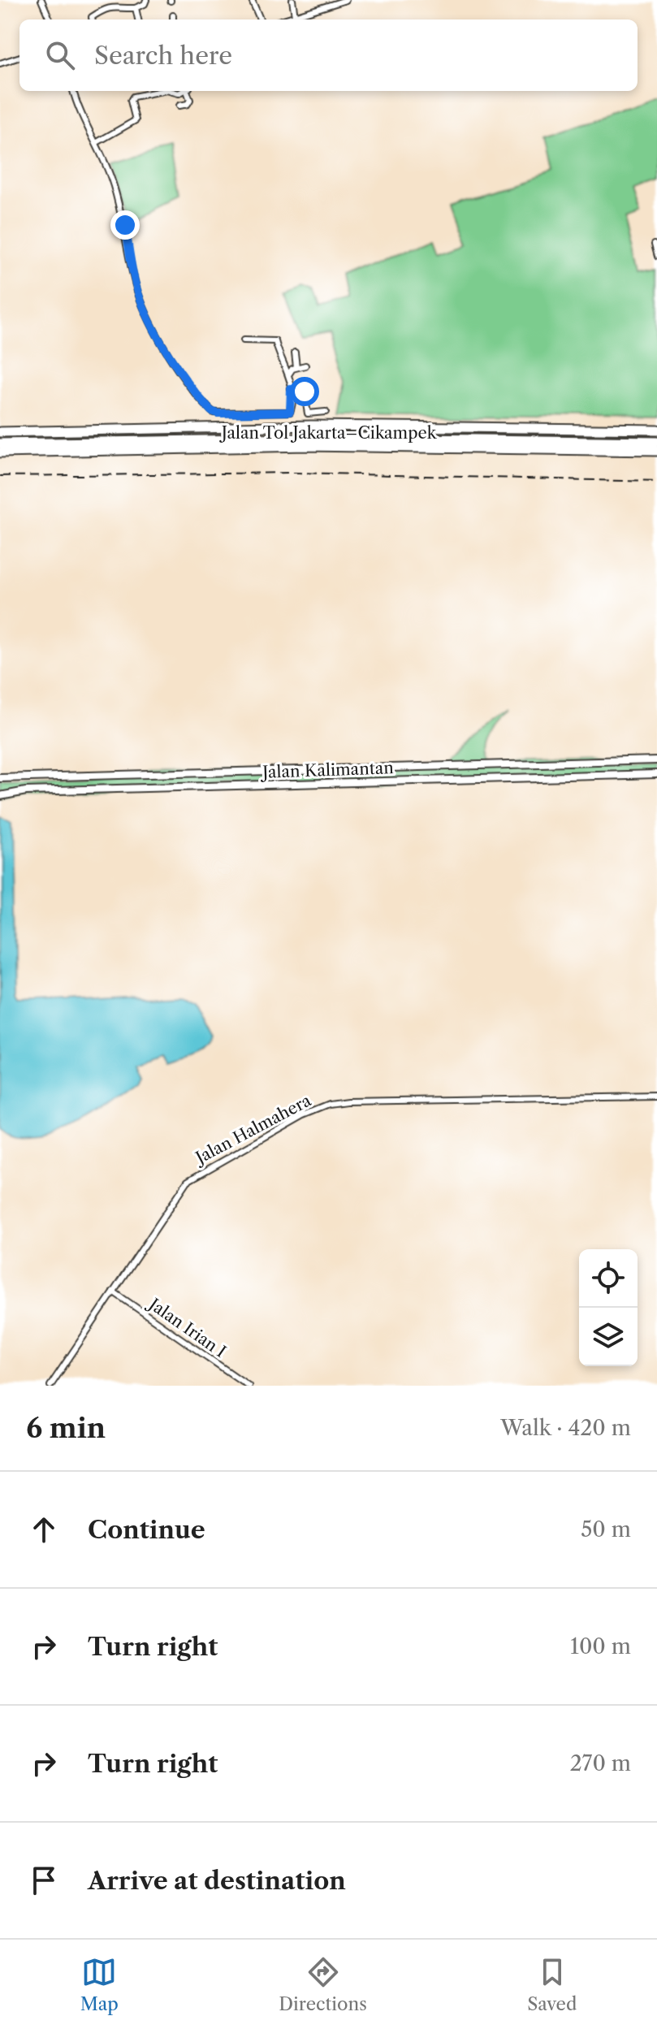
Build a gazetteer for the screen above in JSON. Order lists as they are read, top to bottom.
{
  "streets": {
    "highway": ["Jalan Tol Jakarta–Cikampek"],
    "street": ["Jalan Kalimantan", "Jalan Halmahera", "Jalan Irian I"]
  },
  "crossings": [
    ["Jalan Halmahera", "Jalan Irian I"]
  ],
  "page": {
    "search": "Search here",
    "heading": ["6 min", "Walk · 420 m"],
    "list": [
      ["Continue", "50 m"],
      ["Turn right", "100 m"],
      ["Turn right", "270 m"],
      "Arrive at destination"
    ],
    "nav": ["Map", "Directions", "Saved"]
  }
}
